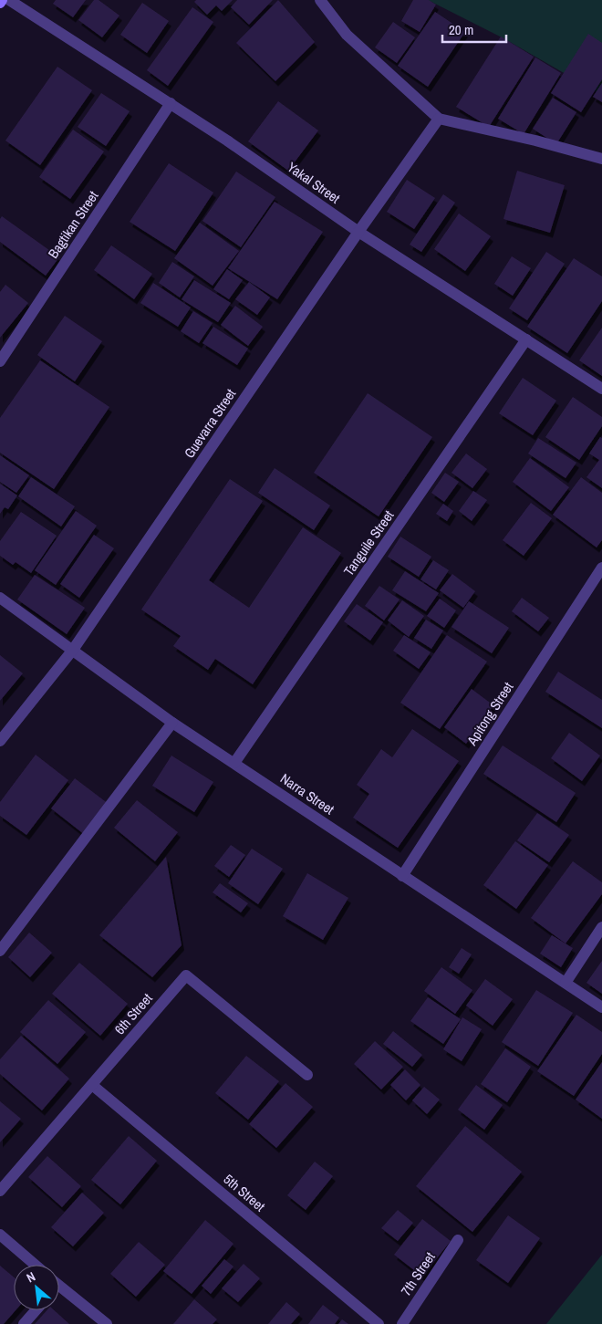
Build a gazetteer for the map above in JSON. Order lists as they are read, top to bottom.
{
  "streets": {
    "street": [
      "Yakal Street",
      "Bagtikan Street",
      "Guevarra Street",
      "Tanguile Street",
      "Apitong Street",
      "Narra Street",
      "6th Street",
      "5th Street",
      "7th Street"
    ]
  },
  "crossings": [
    ["Yakal Street", "Bagtikan Street"],
    ["Yakal Street", "Guevarra Street"],
    ["Yakal Street", "Tanguile Street"],
    ["Guevarra Street", "Narra Street"],
    ["Tanguile Street", "Narra Street"],
    ["Apitong Street", "Narra Street"],
    ["6th Street", "5th Street"]
  ],
  "scale_bar": "20 m",
  "north": "top left"
}
